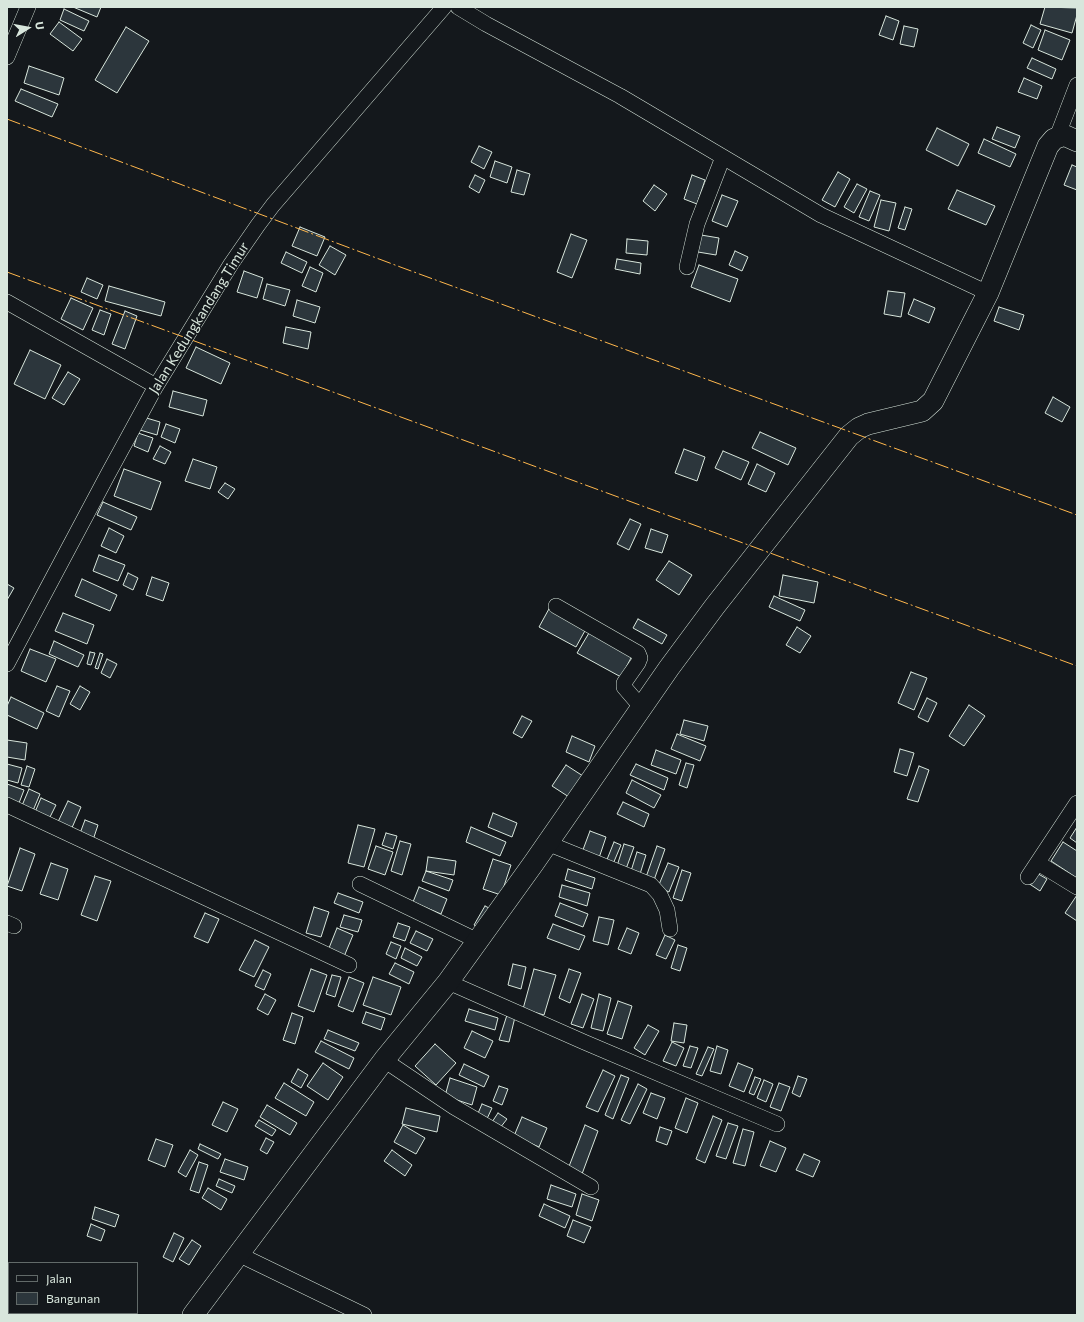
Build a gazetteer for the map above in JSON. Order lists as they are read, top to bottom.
{
  "streets": {
    "street": ["Jalan Kedungkandang Timur"]
  },
  "legend": ["Jalan", "Bangunan"],
  "north": "right"
}
